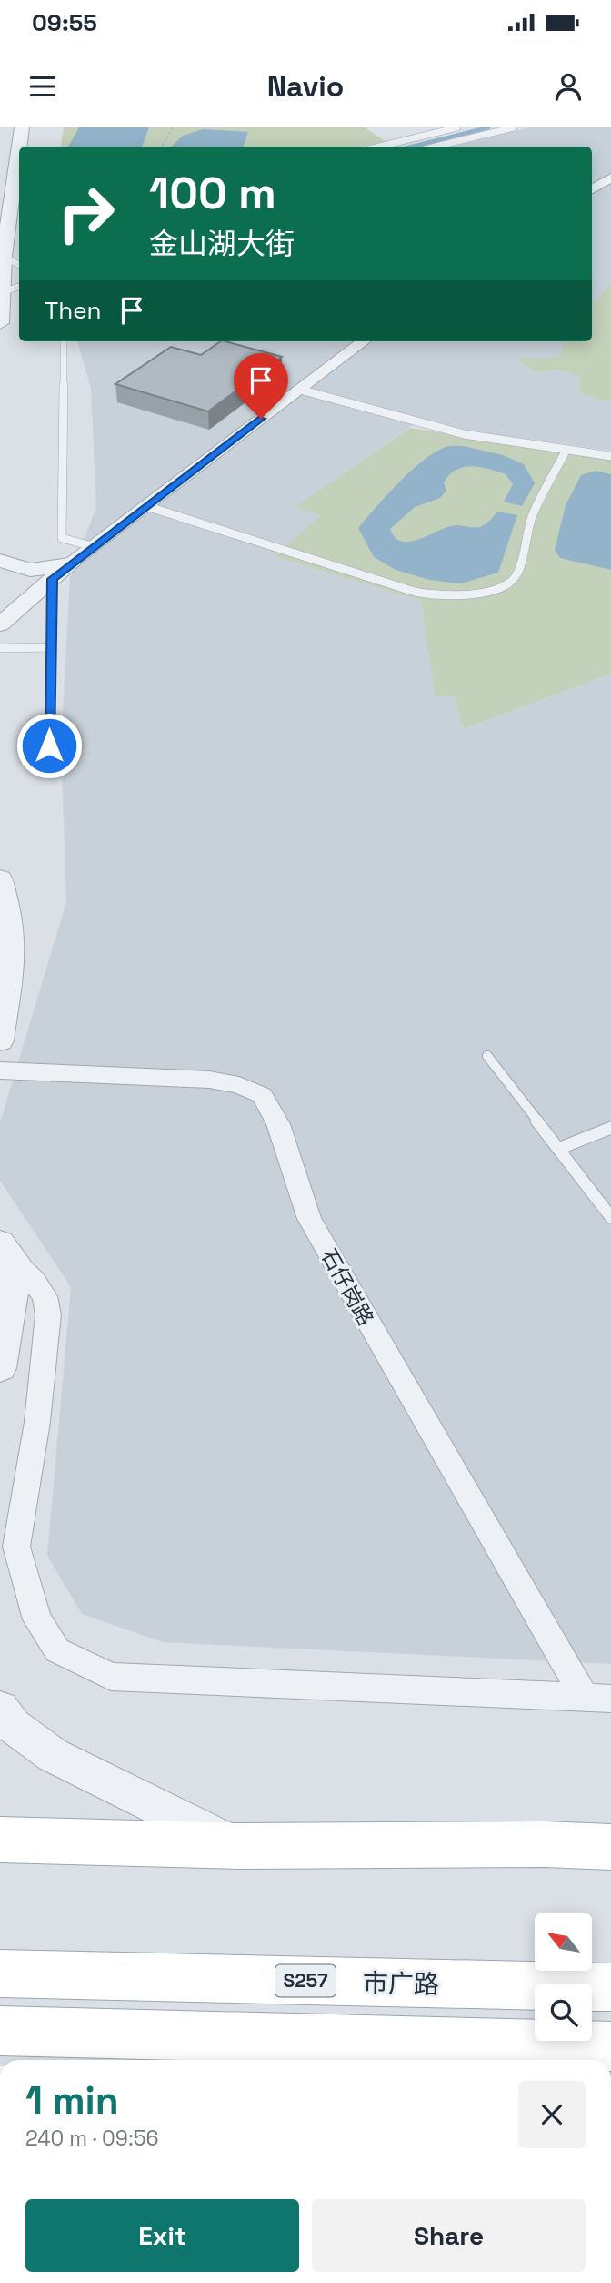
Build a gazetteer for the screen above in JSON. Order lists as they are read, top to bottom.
{
  "streets": {
    "main road": ["S257", "市广路"],
    "street": ["石仔岗路"]
  },
  "north": "top left",
  "page": {
    "status": "09:55",
    "header": "Navio",
    "turn": ["100 m", "金山湖大街"],
    "then": "Then",
    "heading": ["1 min", "240 m · 09:56"],
    "buttons": ["Exit", "Share"]
  }
}
